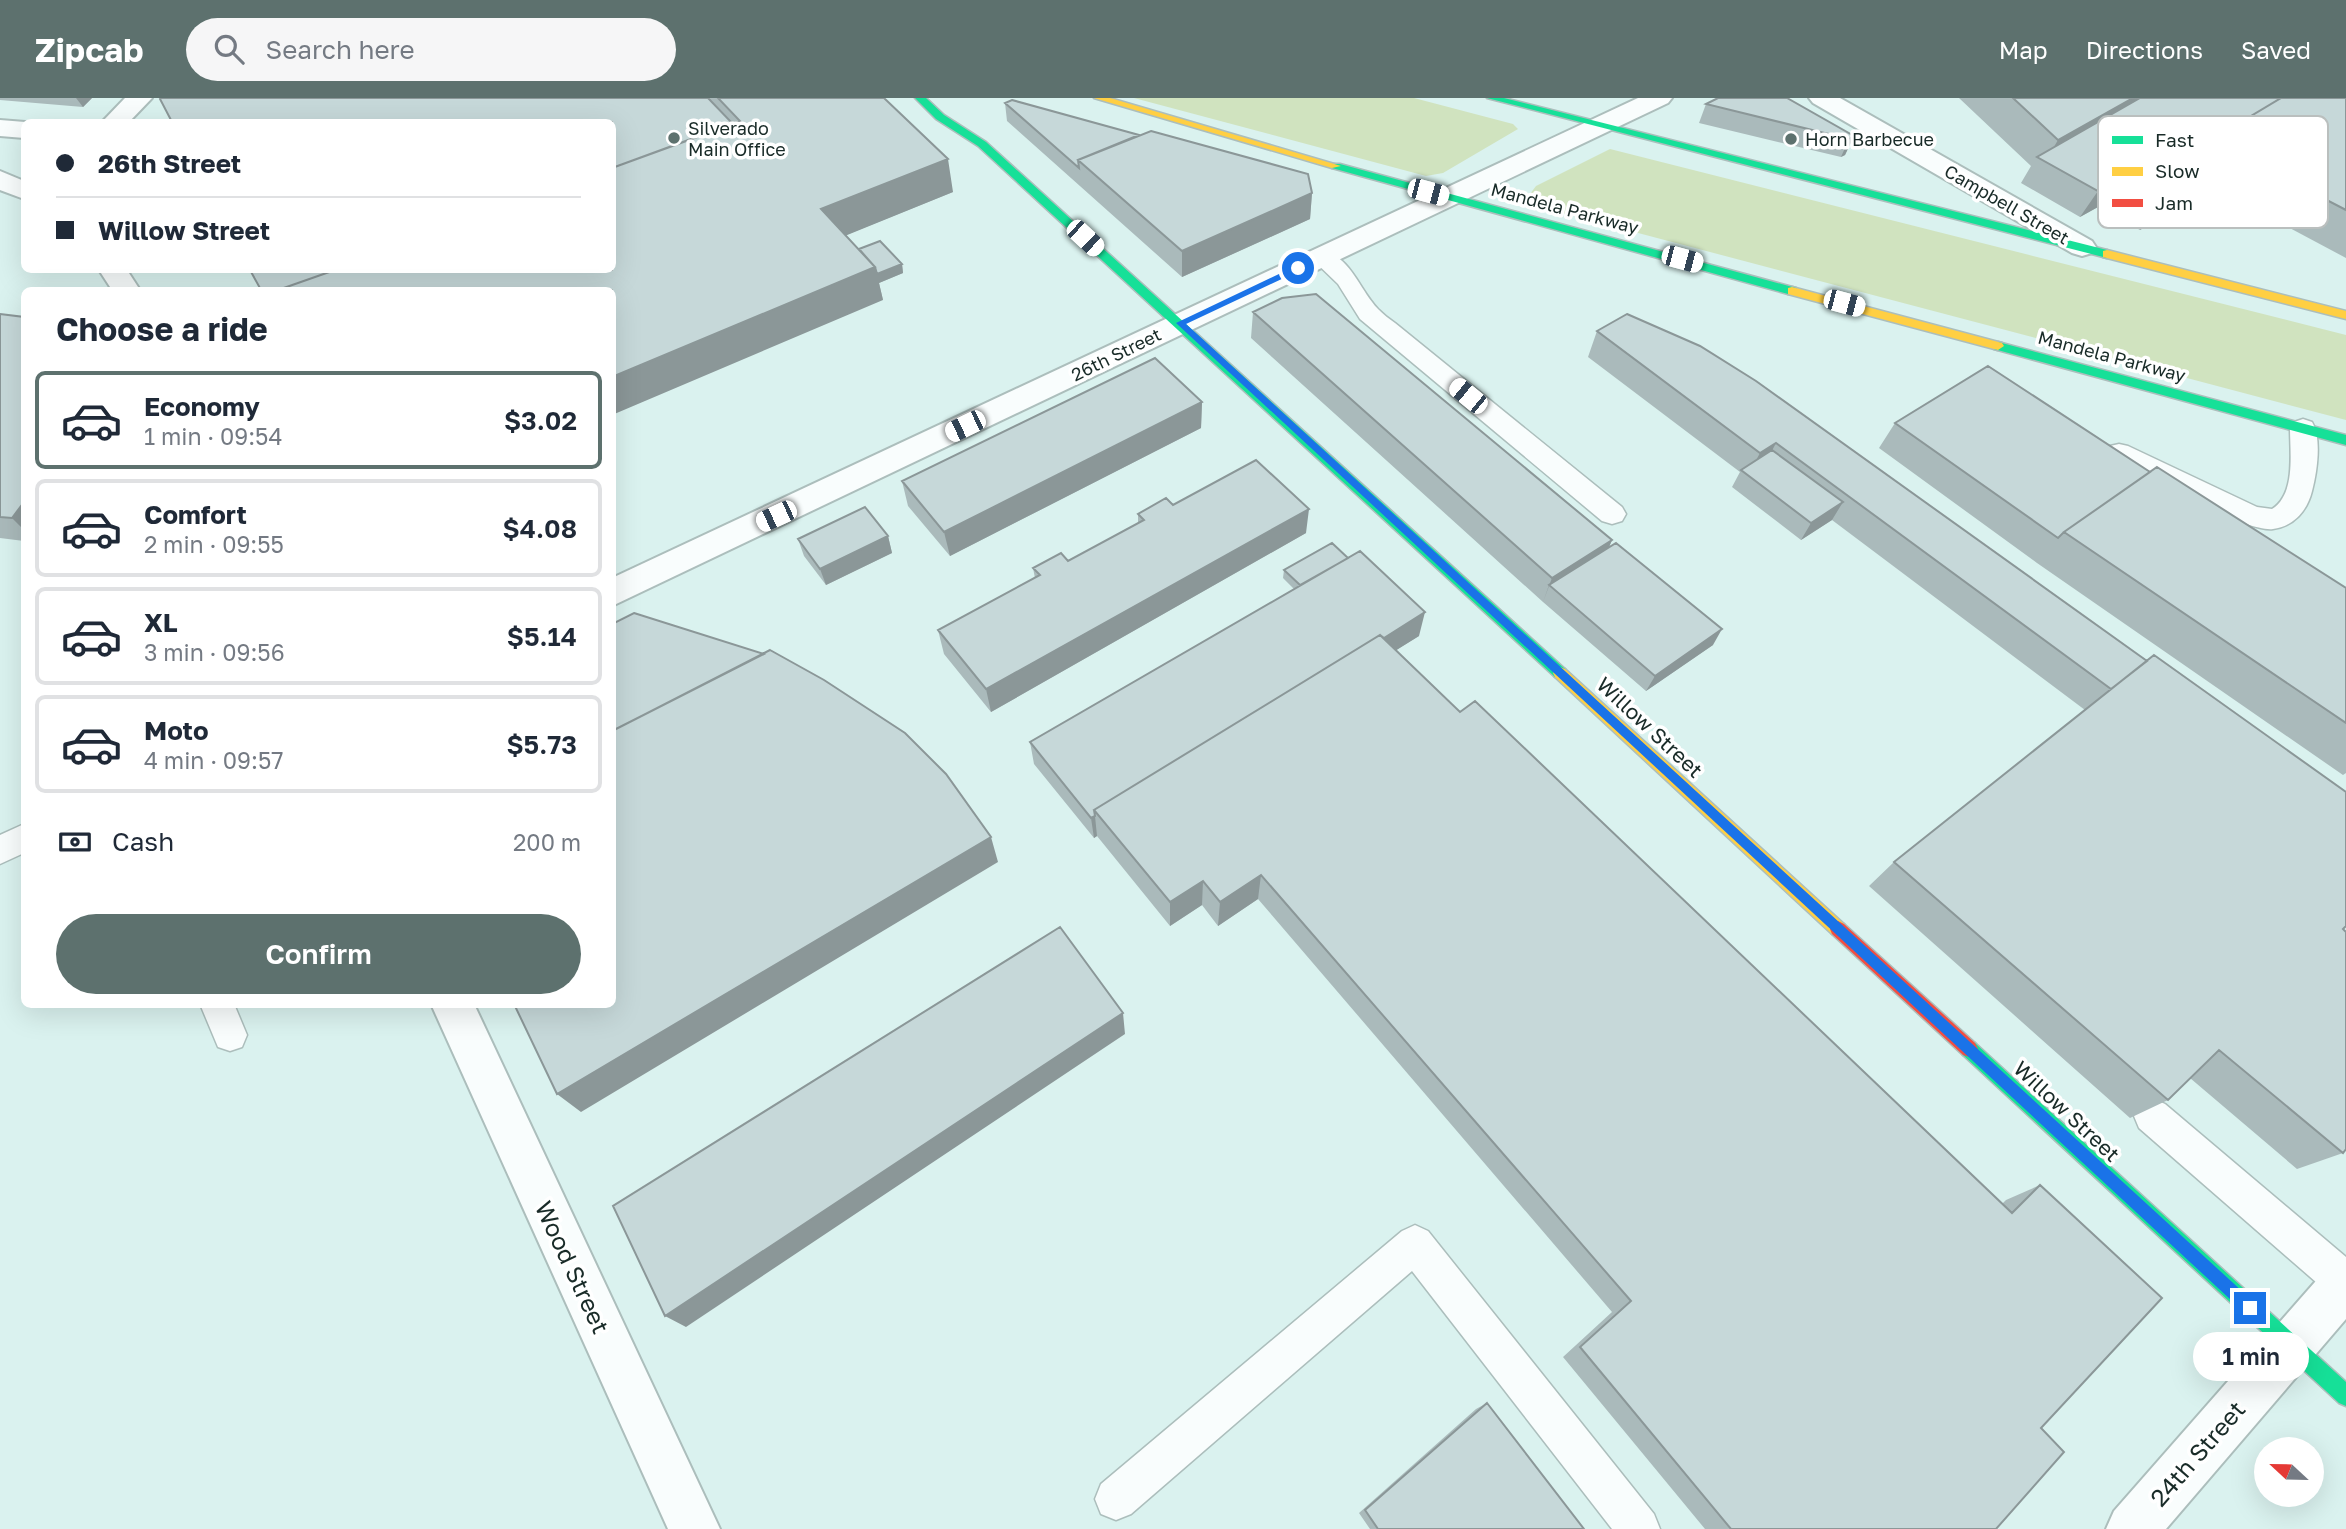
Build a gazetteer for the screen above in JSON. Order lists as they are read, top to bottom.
{
  "streets": {
    "main road": ["Mandela Parkway", "Willow Street"],
    "street": [
      "Campbell Street",
      "26th Street",
      "Wood Street",
      "24th Street"
    ]
  },
  "crossings": [
    ["Mandela Parkway", "26th Street"],
    ["26th Street", "Willow Street"],
    ["Willow Street", "24th Street"]
  ],
  "places": ["Silverado Main Office", "Horn Barbecue"],
  "legend": ["Fast", "Slow", "Jam"],
  "north": "left",
  "page": {
    "header": "Zipcab",
    "search": "Search here",
    "nav": ["Map", "Directions", "Saved"],
    "banner": ["26th Street", "Willow Street"],
    "heading": "Choose a ride",
    "list": [
      {
        "name": "Economy",
        "note": "1 min · 09:54",
        "value": "$3.02"
      },
      {
        "name": "Comfort",
        "note": "2 min · 09:55",
        "value": "$4.08"
      },
      {
        "name": "XL",
        "note": "3 min · 09:56",
        "value": "$5.14"
      },
      {
        "name": "Moto",
        "note": "4 min · 09:57",
        "value": "$5.73"
      }
    ],
    "pay": ["Cash", "200 m"],
    "buttons": "Confirm",
    "bubble": "1 min"
  }
}
